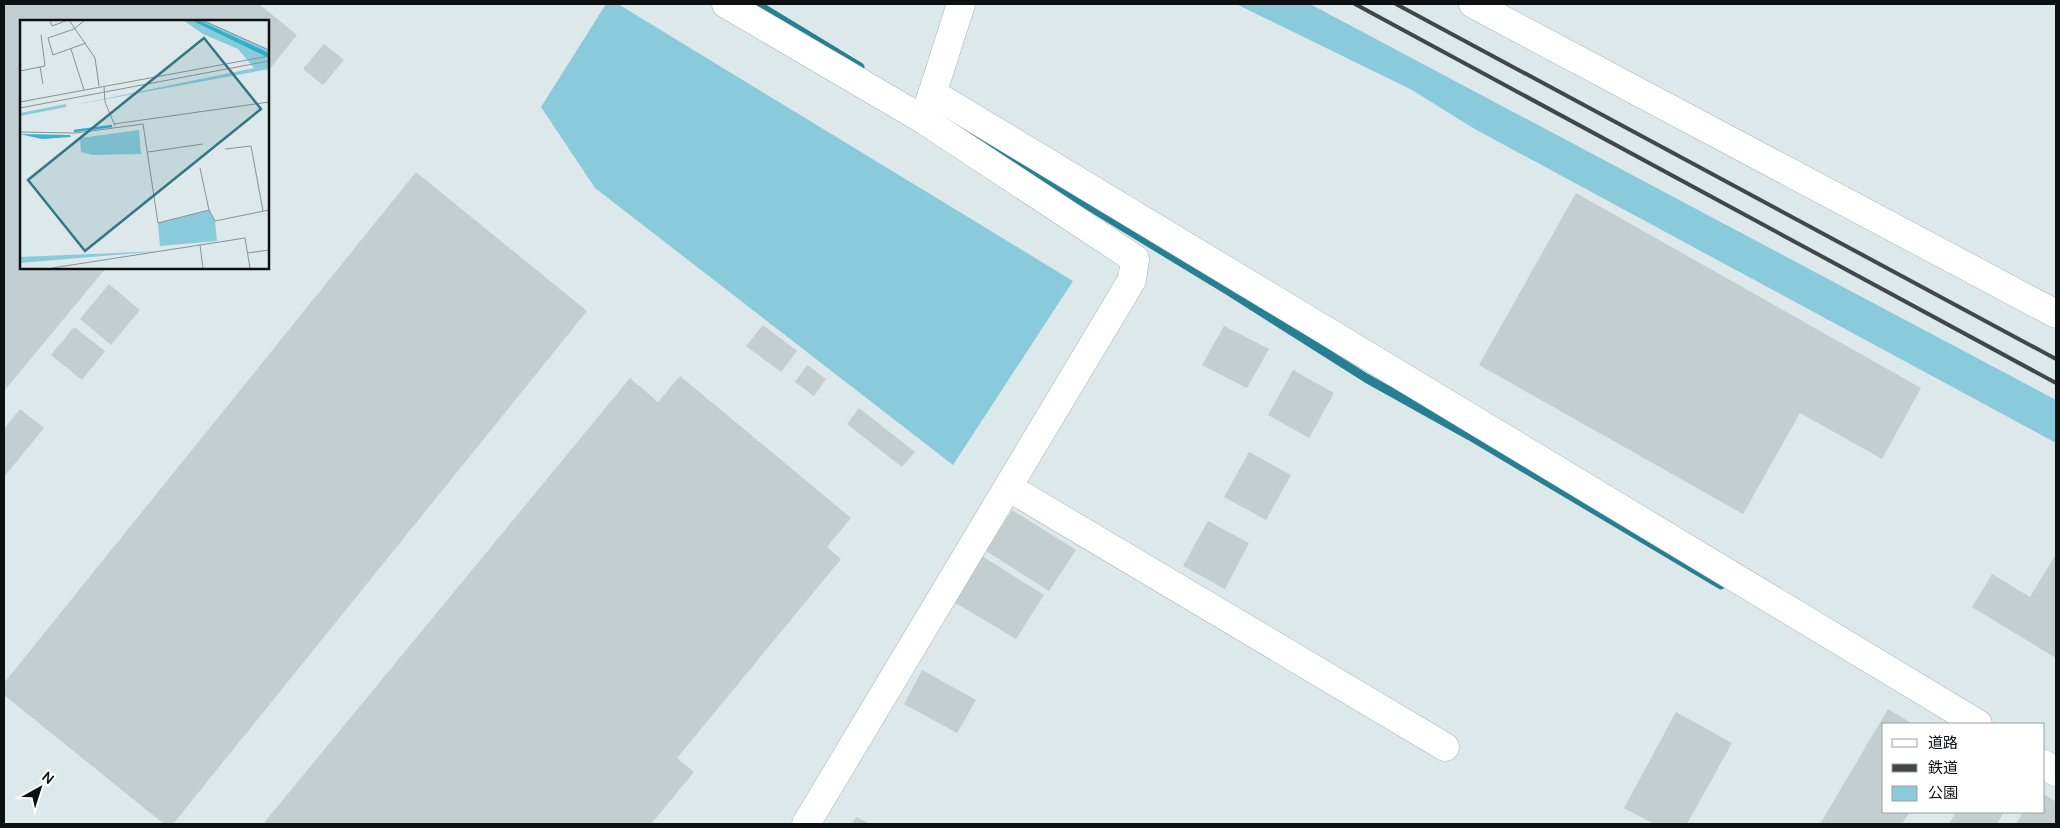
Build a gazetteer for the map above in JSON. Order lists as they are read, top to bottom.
{
  "legend": ["道路", "鉄道", "公園"],
  "north": "top right"
}
